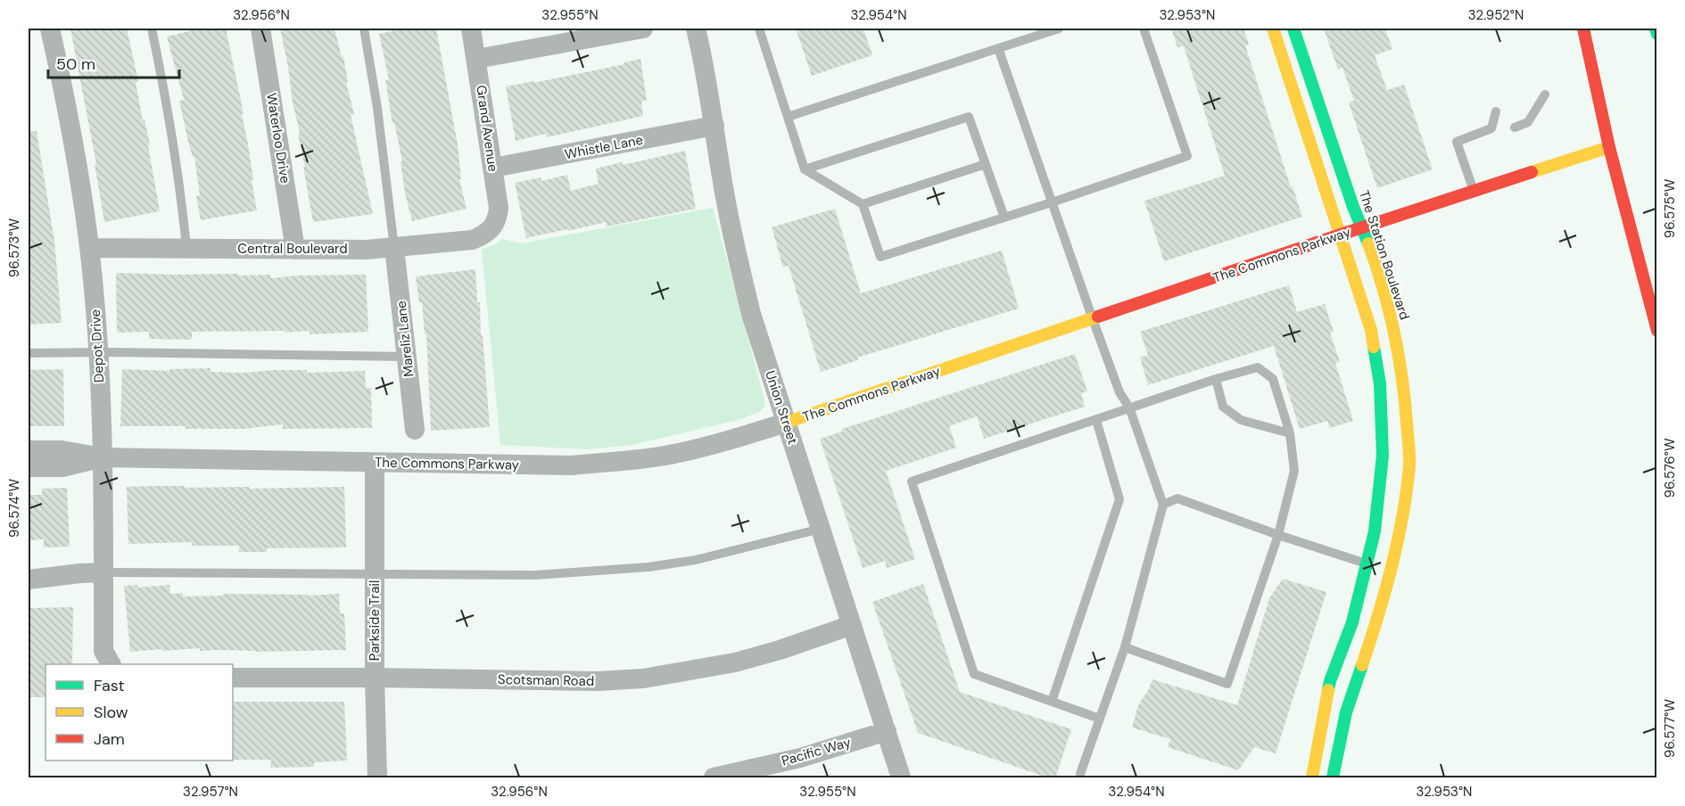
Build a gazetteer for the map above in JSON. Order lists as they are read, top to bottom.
{
  "streets": {
    "main road": ["The Commons Parkway", "The Station Boulevard"],
    "street": [
      "Grand Avenue",
      "Waterloo Drive",
      "Whistle Lane",
      "Central Boulevard",
      "Mareliz Lane",
      "Depot Drive",
      "Union Street",
      "Parkside Trail",
      "Scotsman Road",
      "Pacific Way"
    ]
  },
  "crossings": [
    ["Grand Avenue", "Whistle Lane"],
    ["Grand Avenue", "Central Boulevard"],
    ["Waterloo Drive", "Central Boulevard"],
    ["Whistle Lane", "Union Street"],
    ["Central Boulevard", "Mareliz Lane"],
    ["Central Boulevard", "Depot Drive"],
    ["The Commons Parkway", "The Station Boulevard"],
    ["The Commons Parkway", "Depot Drive"],
    ["The Commons Parkway", "Union Street"],
    ["The Commons Parkway", "Parkside Trail"],
    ["Union Street", "Scotsman Road"],
    ["Union Street", "Pacific Way"],
    ["Parkside Trail", "Scotsman Road"]
  ],
  "legend": ["Fast", "Slow", "Jam"],
  "scale_bar": "50 m",
  "coordinates": [
    "32.956°N",
    "32.955°N",
    "32.954°N",
    "32.953°N",
    "32.952°N",
    "96.575°W",
    "96.573°W",
    "96.576°W",
    "96.574°W",
    "96.577°W",
    "32.957°N"
  ]
}
